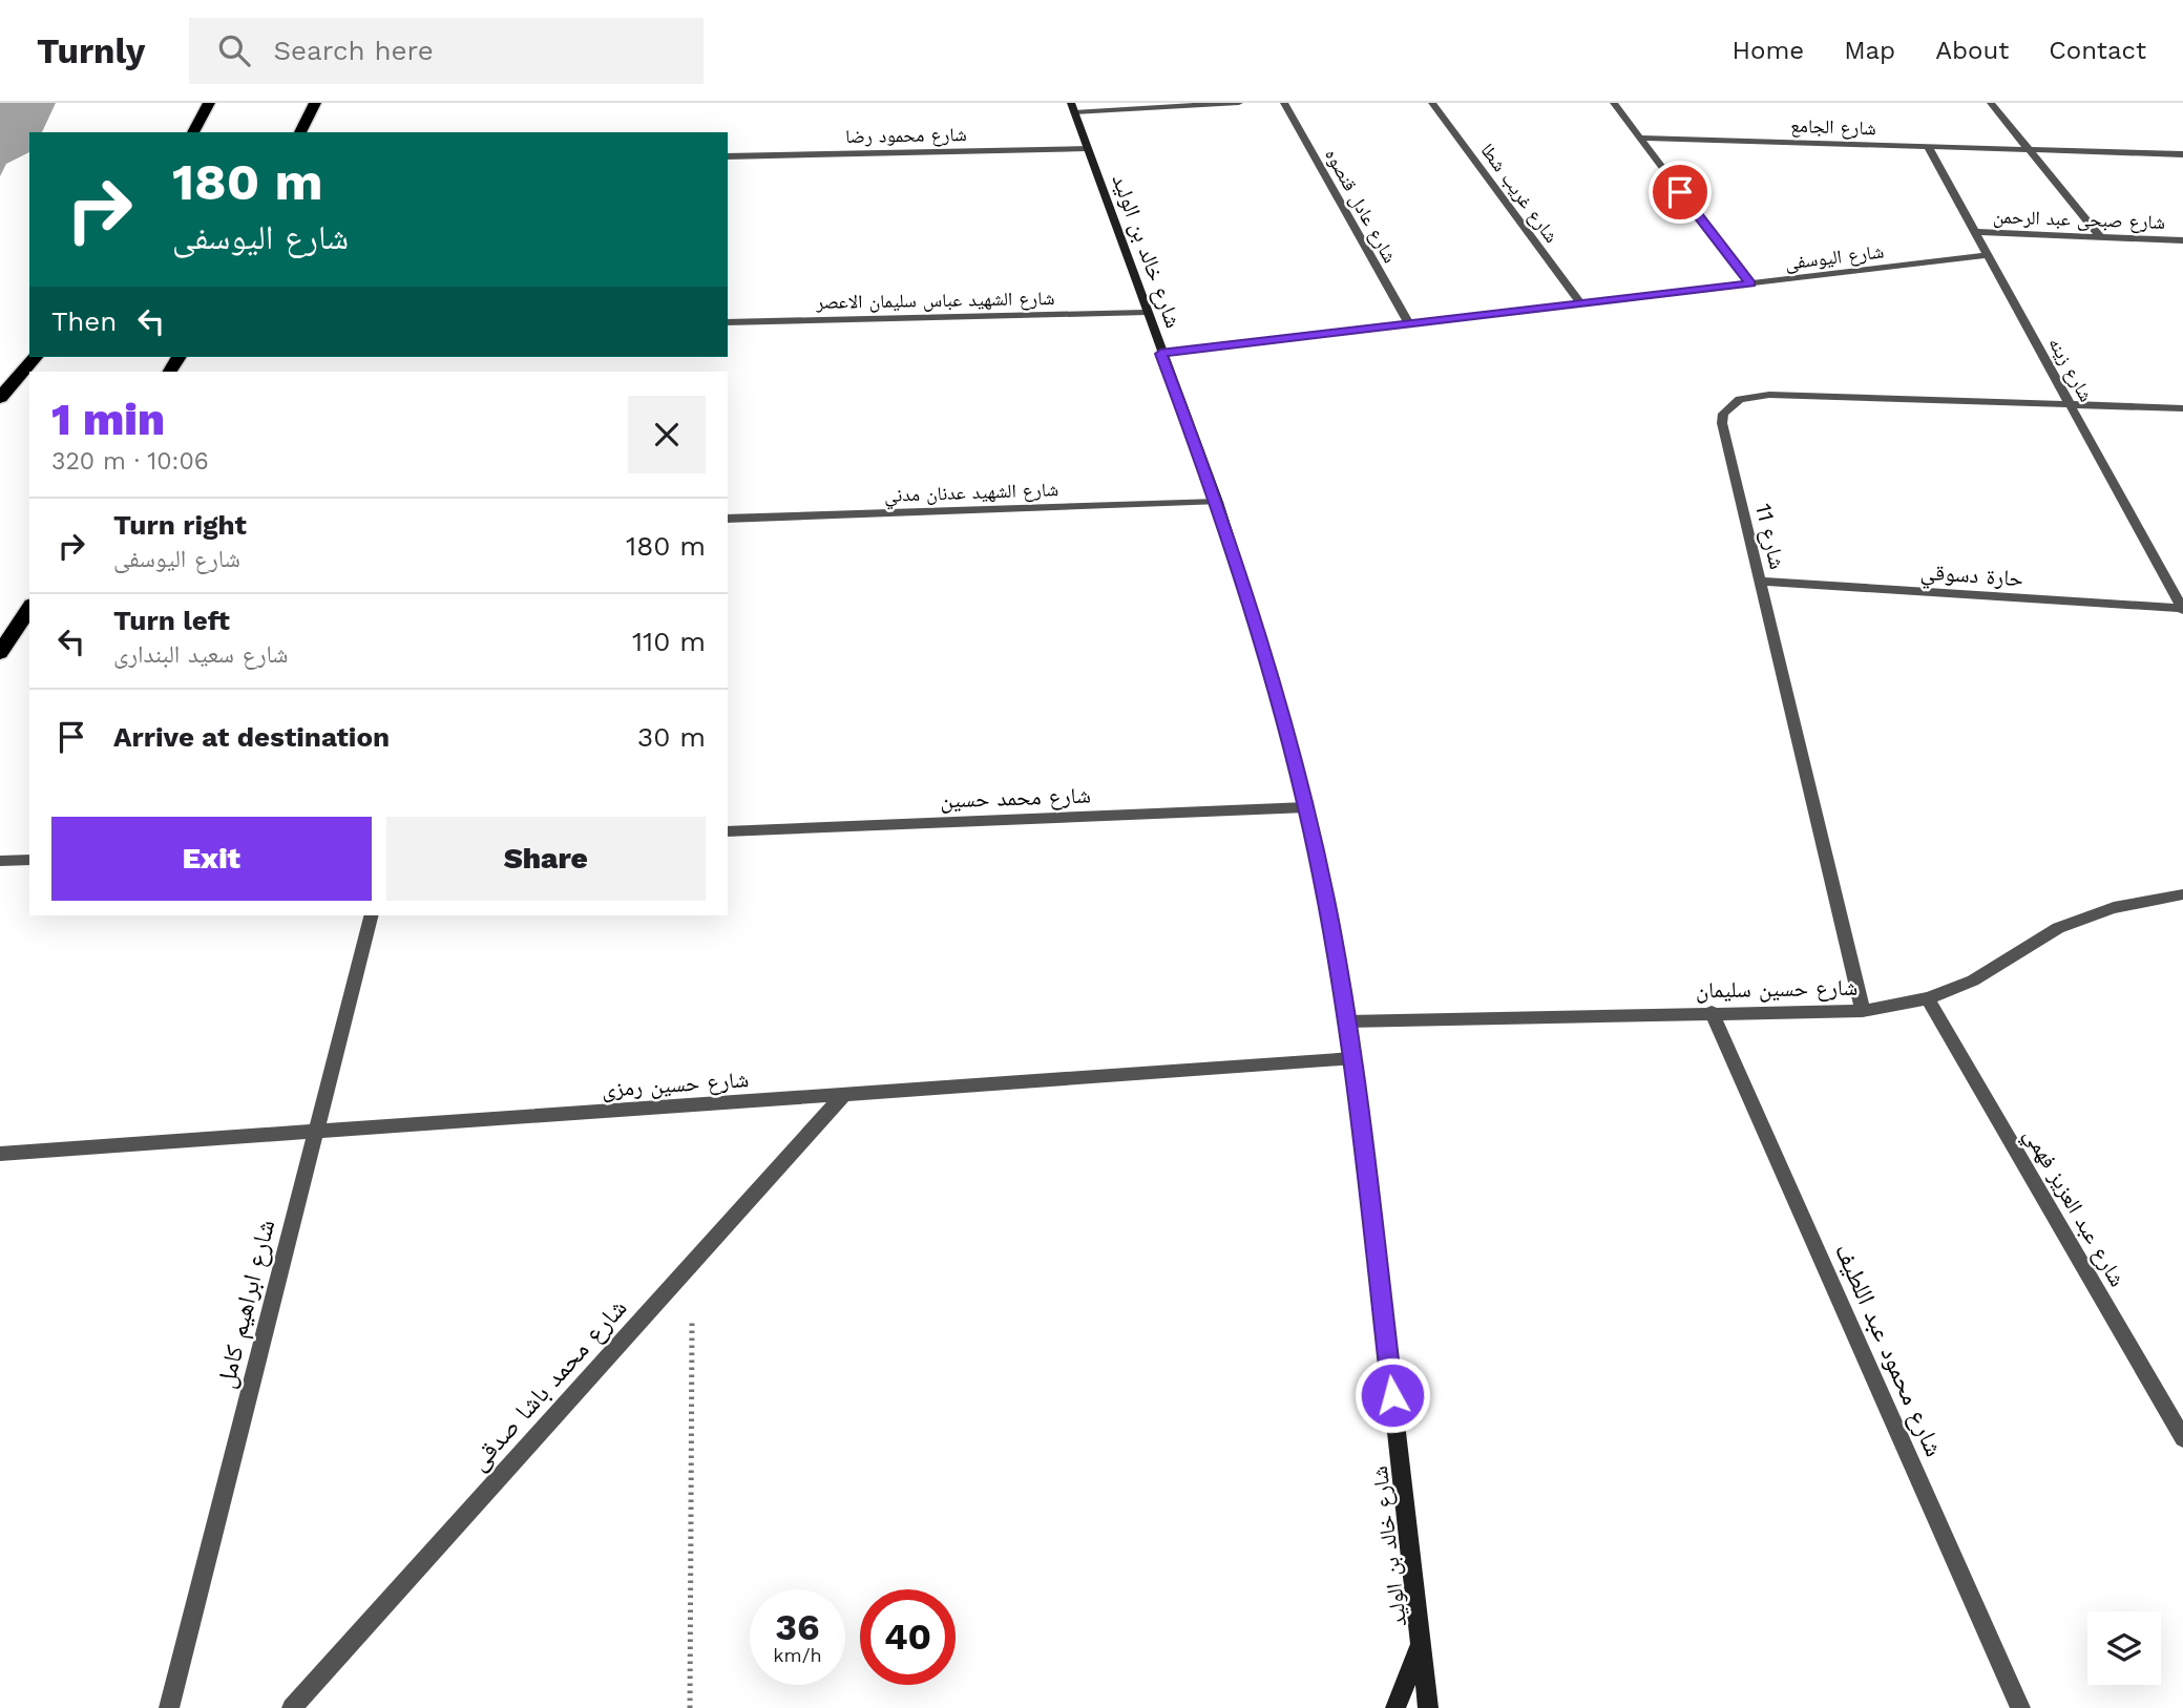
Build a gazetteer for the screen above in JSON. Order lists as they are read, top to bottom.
{
  "streets": {
    "street": [
      "شارع الجامع",
      "شارع محمود رضا",
      "شارع غريب شطا",
      "شارع عادل قنصوه",
      "شارع صبحى عبد الرحمن",
      "شارع خالد بن الوليد",
      "شارع اليوسفى",
      "شارع الشهيد عباس سليمان الاعصر",
      "شارع زينه",
      "شارع الشهيد عدنان مدني",
      "شارع 11",
      "حارة دسوقي",
      "شارع محمد حسين",
      "شارع حسين سليمان",
      "شارع حسين رمزى",
      "شارع عبد العزيز فهمي",
      "شارع ابراهيم كامل",
      "شارع محمود عبد اللطيف",
      "شارع محمد باشا صدقى"
    ]
  },
  "crossings": [
    ["شارع الجامع", "شارع زينه"],
    ["شارع محمود رضا", "شارع خالد بن الوليد"],
    ["شارع غريب شطا", "شارع اليوسفى"],
    ["شارع عادل قنصوه", "شارع اليوسفى"],
    ["شارع صبحى عبد الرحمن", "شارع زينه"],
    ["شارع خالد بن الوليد", "شارع اليوسفى"],
    ["شارع خالد بن الوليد", "شارع الشهيد عباس سليمان الاعصر"],
    ["شارع خالد بن الوليد", "شارع الشهيد عدنان مدني"],
    ["شارع خالد بن الوليد", "شارع محمد حسين"],
    ["شارع خالد بن الوليد", "شارع حسين سليمان"],
    ["شارع خالد بن الوليد", "شارع حسين رمزى"],
    ["شارع اليوسفى", "شارع زينه"],
    ["شارع زينه", "شارع 11"],
    ["شارع زينه", "حارة دسوقي"],
    ["شارع 11", "حارة دسوقي"],
    ["شارع 11", "شارع حسين سليمان"],
    ["شارع حسين سليمان", "شارع عبد العزيز فهمي"],
    ["شارع حسين سليمان", "شارع محمود عبد اللطيف"],
    ["شارع حسين رمزى", "شارع ابراهيم كامل"],
    ["شارع حسين رمزى", "شارع محمد باشا صدقى"]
  ],
  "page": {
    "header": "Turnly",
    "search": "Search here",
    "nav": [
      "Home",
      "Map",
      "About",
      "Contact"
    ],
    "turn": ["180 m", "شارع اليوسفى"],
    "then": "Then",
    "heading": ["1 min", "320 m · 10:06"],
    "list": [
      {
        "name": "Turn right",
        "note": "شارع اليوسفى",
        "value": "180 m"
      },
      {
        "name": "Turn left",
        "note": "شارع سعيد البندارى",
        "value": "110 m"
      },
      {
        "name": "Arrive at destination",
        "value": "30 m"
      }
    ],
    "buttons": ["Exit", "Share"],
    "speed": "36 km/h",
    "limit": "40"
  }
}
